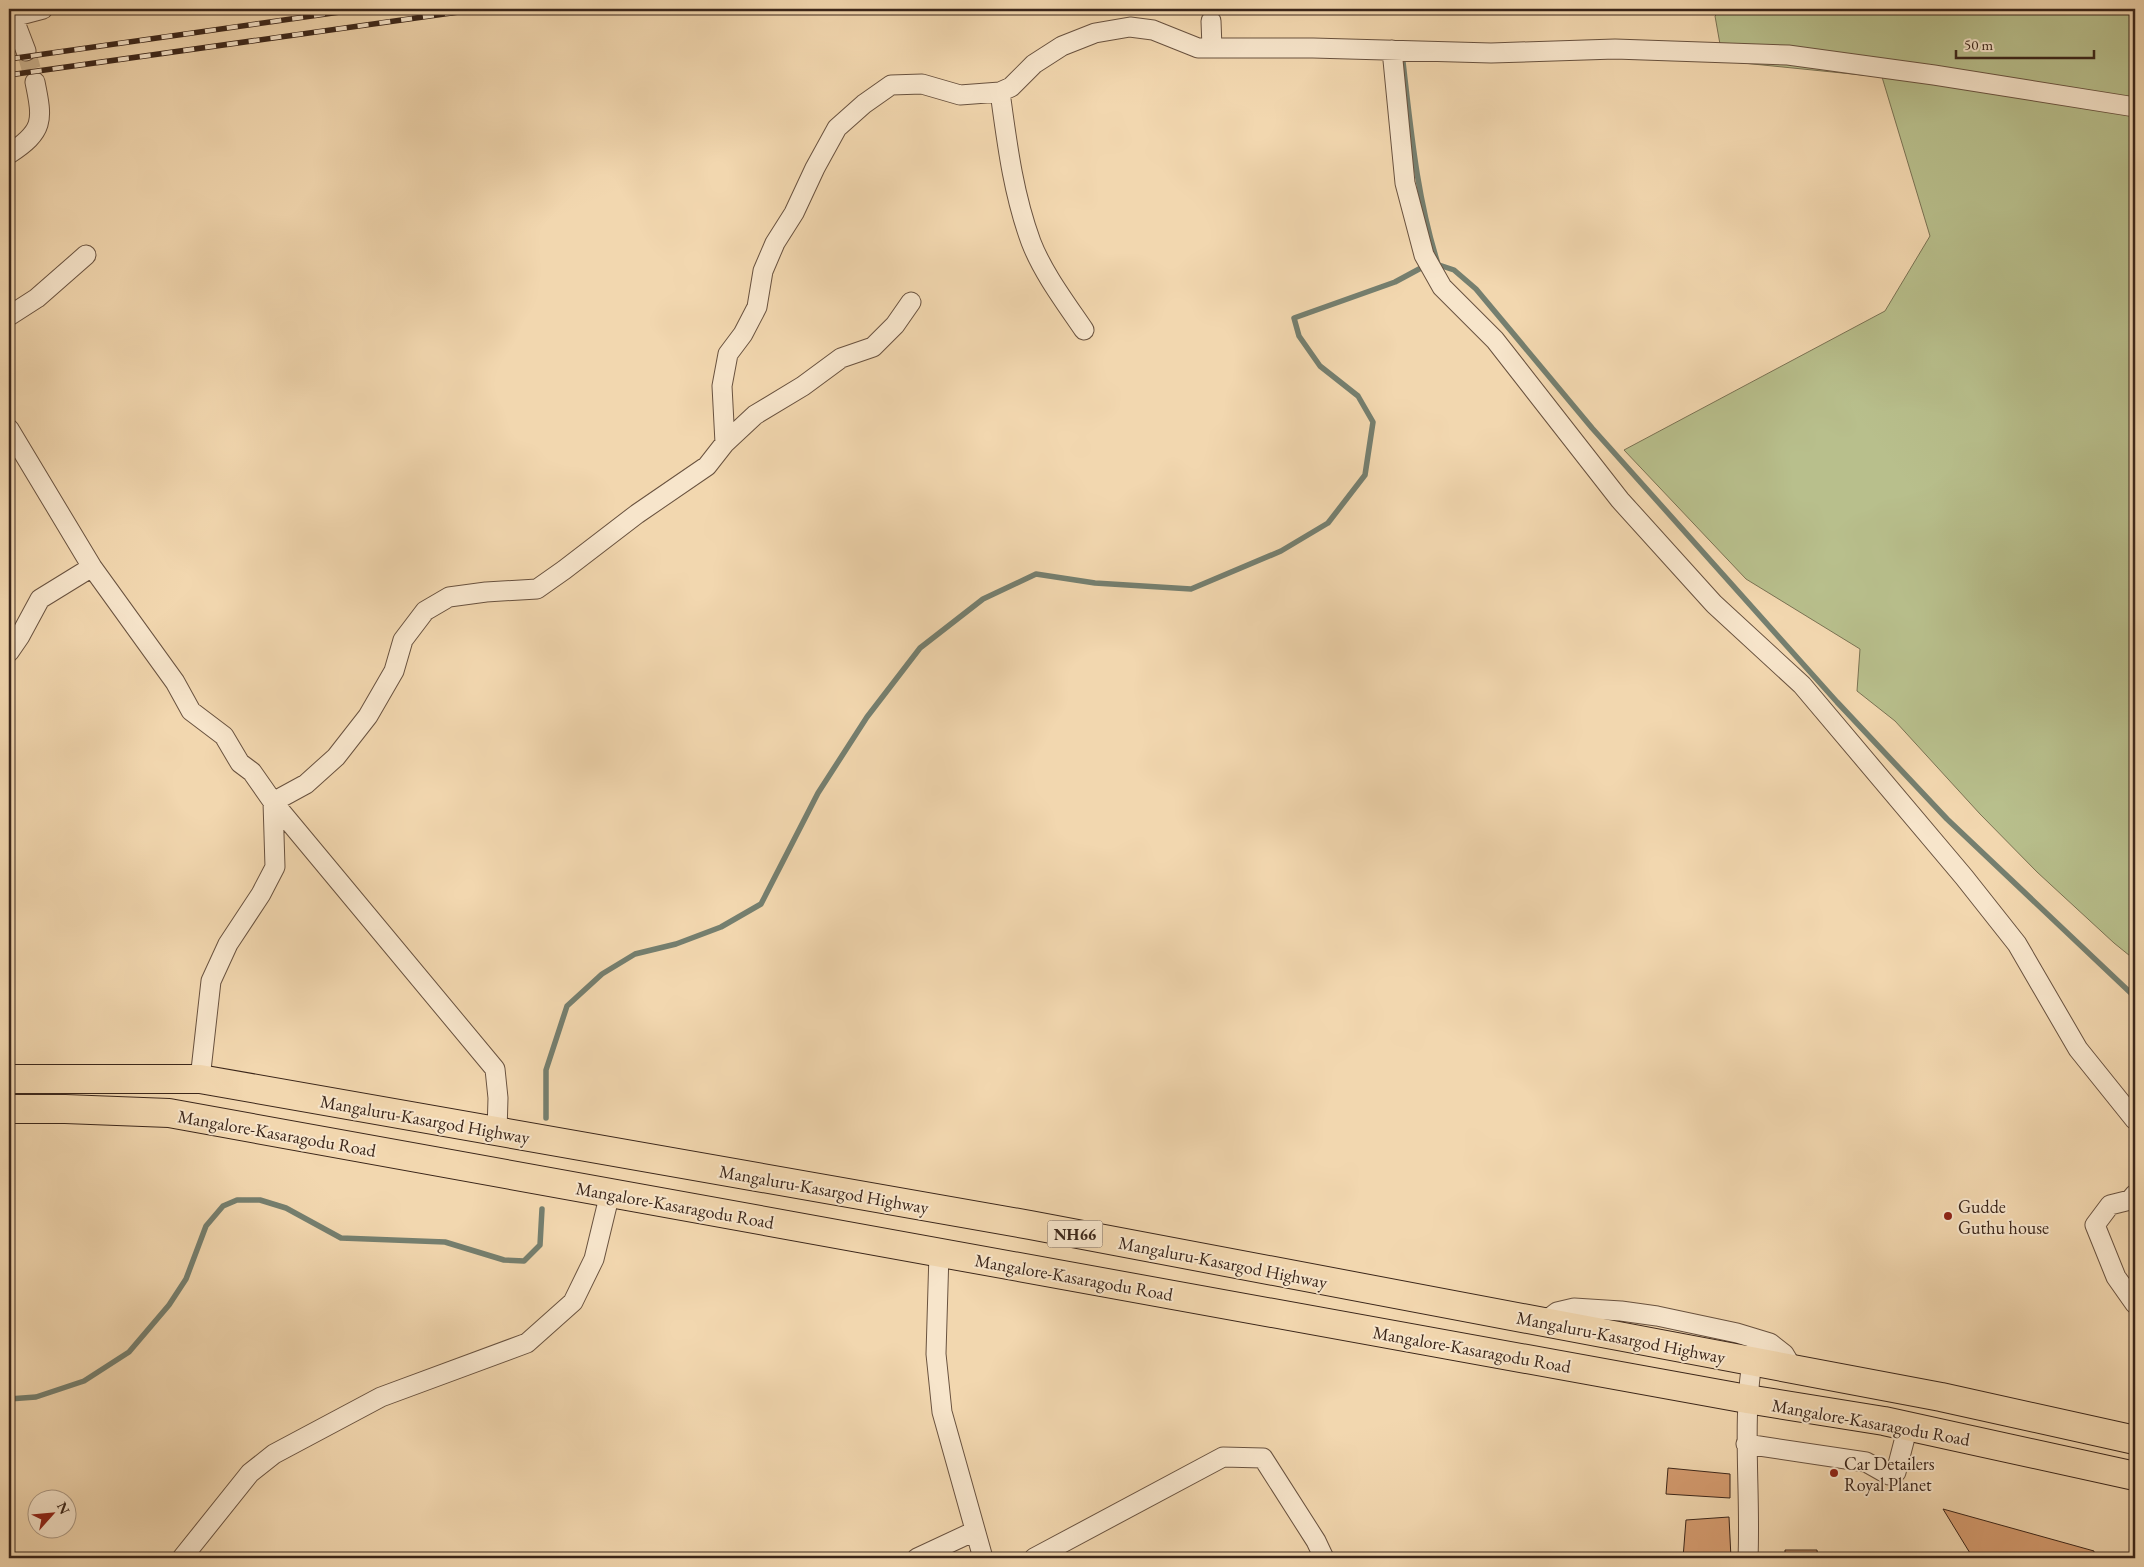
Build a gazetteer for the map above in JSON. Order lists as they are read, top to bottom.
{
  "streets": {
    "highway": ["Mangaluru-Kasargod Highway", "Mangalore-Kasaragodu Road", "NH66"]
  },
  "places": ["Gudde Guthu house", "Car Detailers Royal Planet"],
  "scale_bar": "50 m",
  "north": "top right"
}
